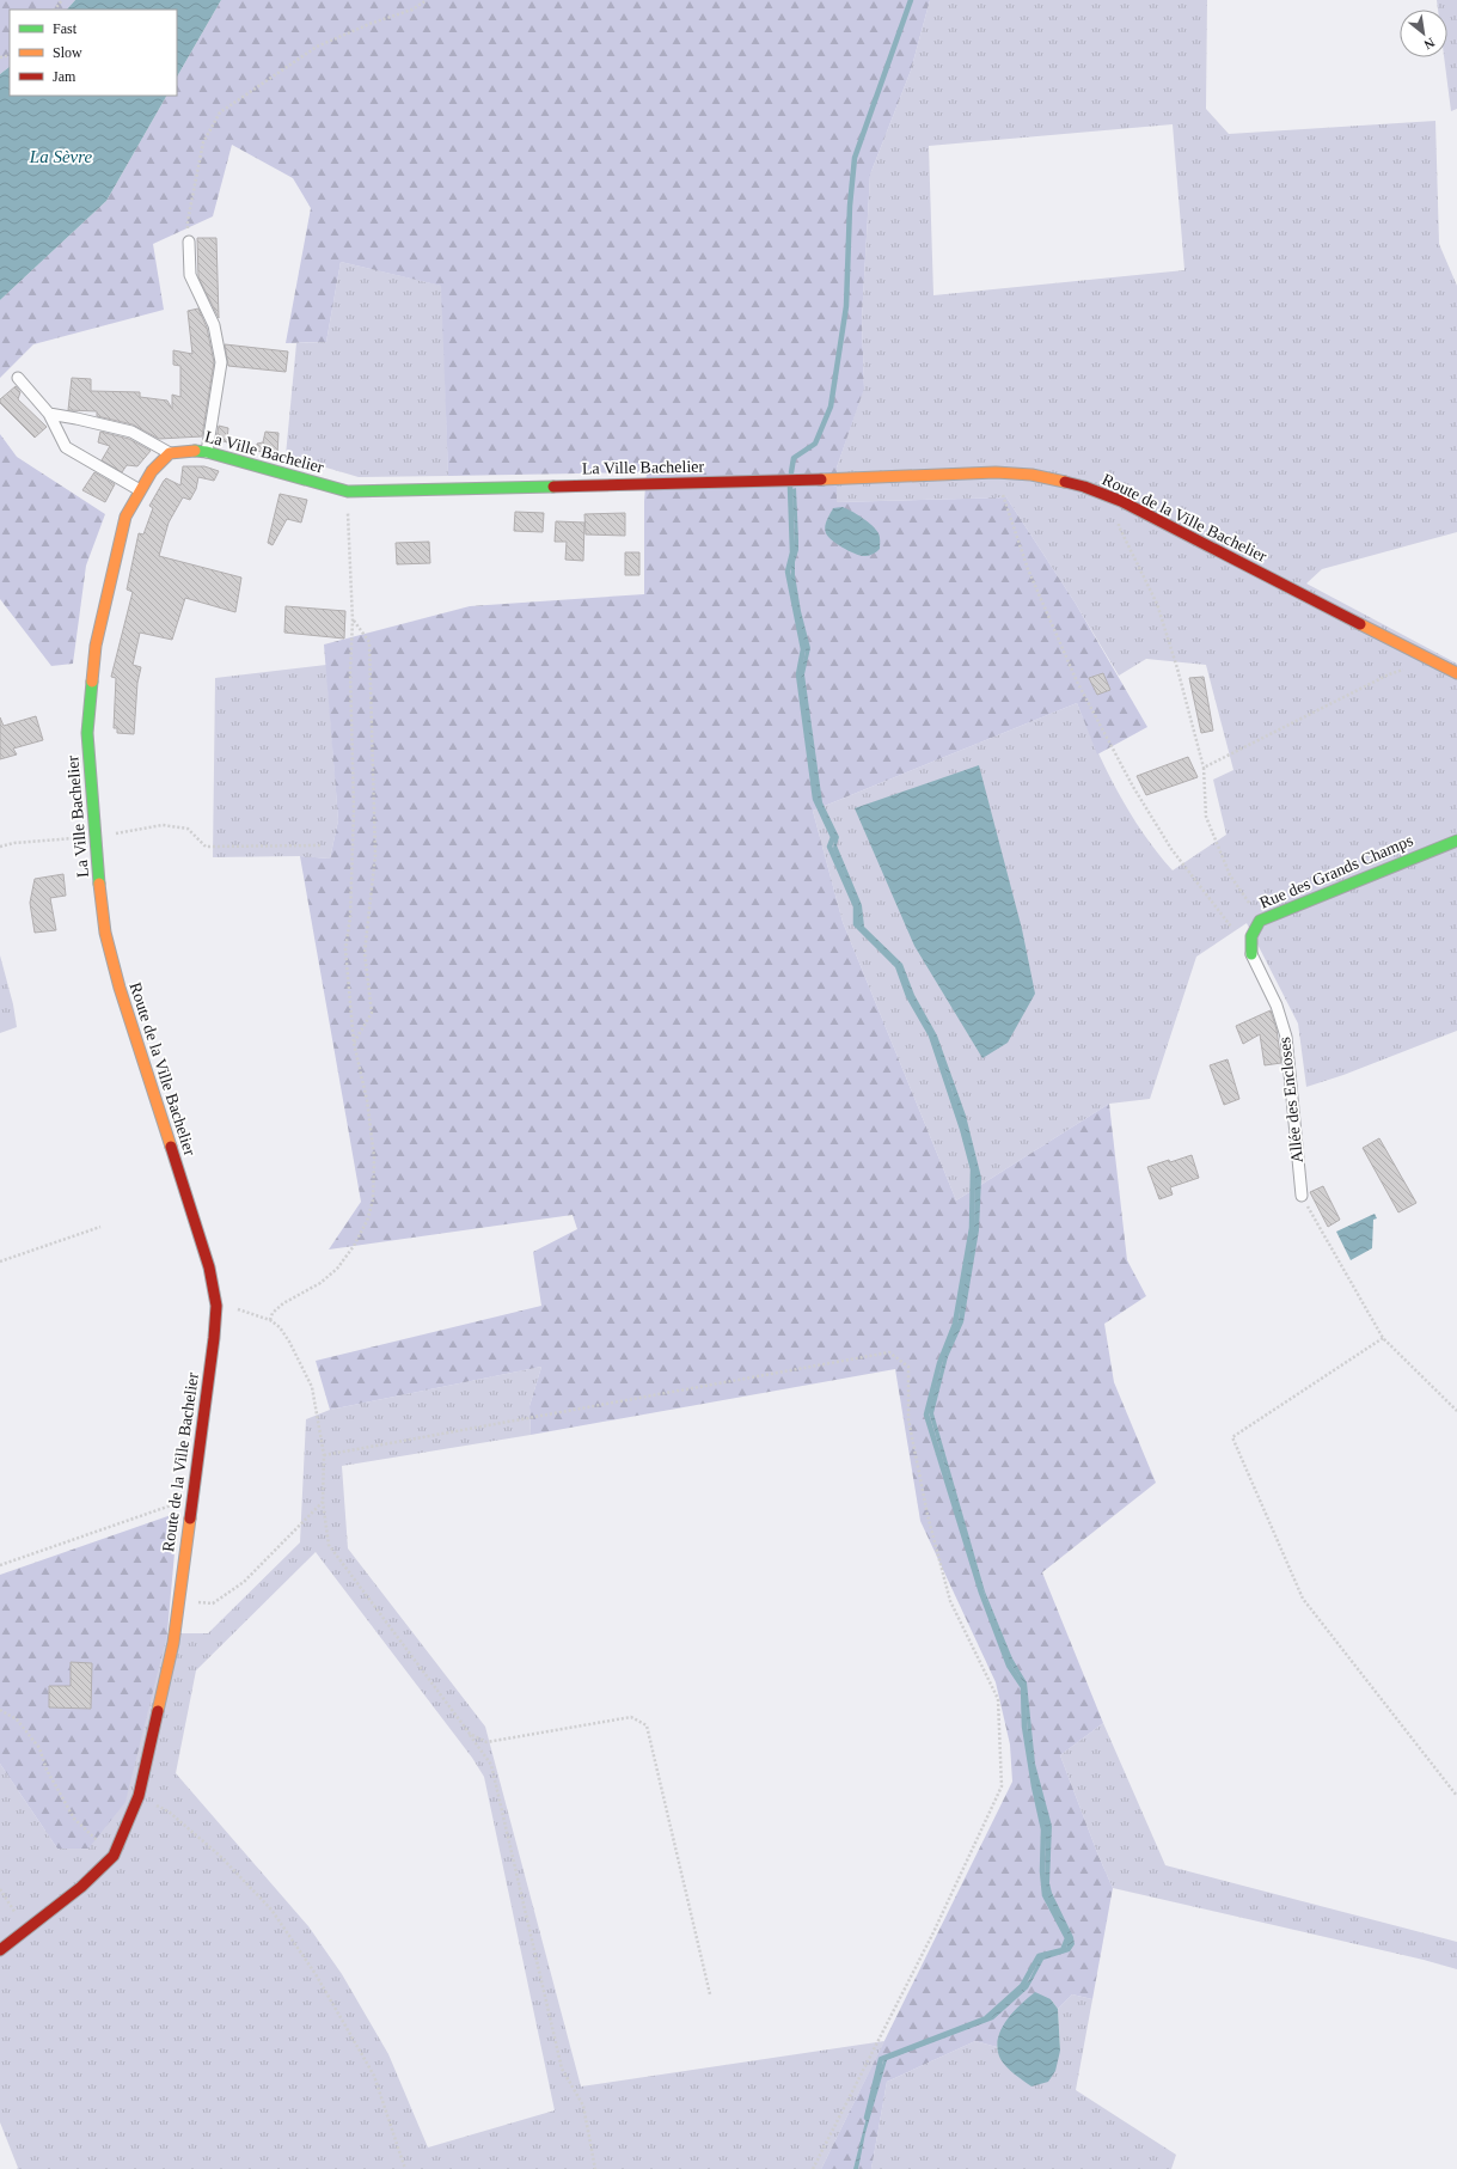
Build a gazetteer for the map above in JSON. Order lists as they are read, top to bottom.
{
  "streets": {
    "street": ["La Ville Bachelier", "Route de la Ville Bachelier", "Rue des Grands Champs"],
    "lane": ["Allée des Encloses"]
  },
  "crossings": [
    ["La Ville Bachelier", "Route de la Ville Bachelier"],
    ["Rue des Grands Champs", "Allée des Encloses"]
  ],
  "water": ["La Sèvre"],
  "legend": ["Fast", "Slow", "Jam"],
  "north": "bottom right"
}
